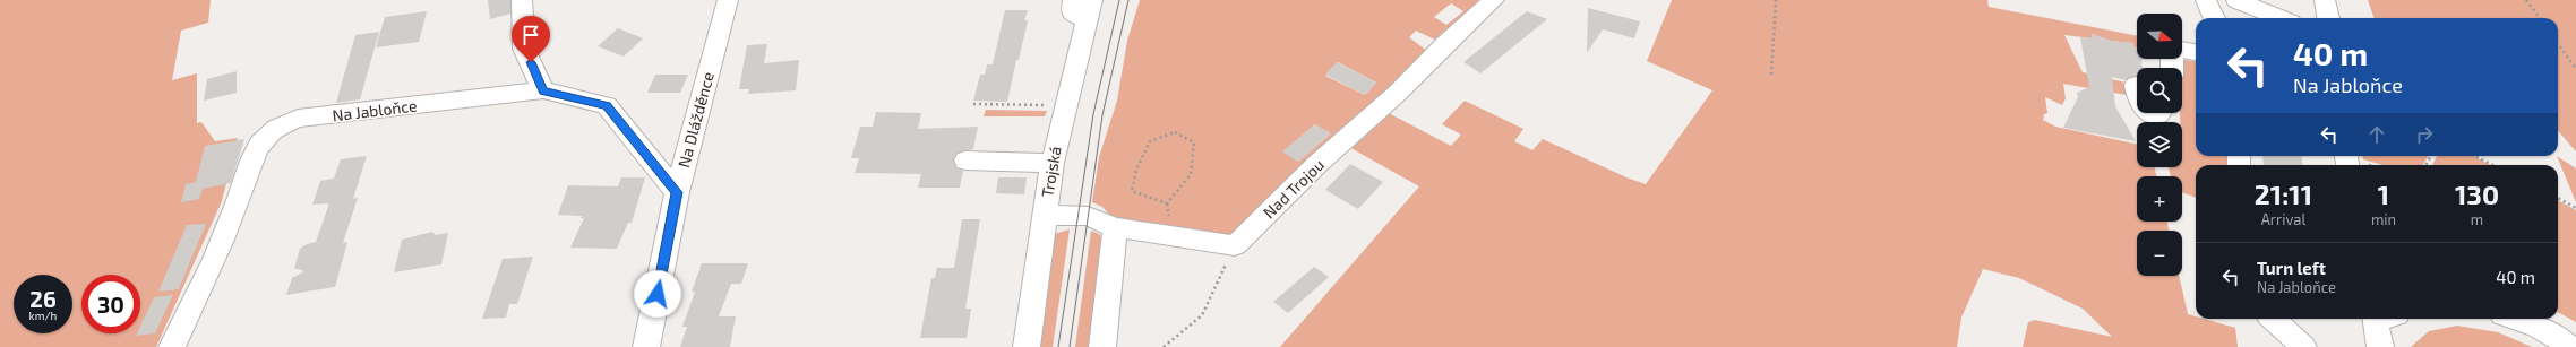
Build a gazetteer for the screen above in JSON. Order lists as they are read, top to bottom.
{
  "streets": {
    "street": [
      "Na Jabloňce",
      "Na Dlážděnce",
      "Trojská",
      "Nad Trojou"
    ]
  },
  "crossings": [
    ["Na Jabloňce", "Na Dlážděnce"]
  ],
  "north": "right",
  "page": {
    "map_buttons": ["+", "−"],
    "turn": ["40 m", "Na Jabloňce"],
    "eta": [
      "21:11",
      "Arrival",
      "1",
      "min",
      "130",
      "m"
    ],
    "list": [
      {
        "name": "Turn left",
        "note": "Na Jabloňce",
        "value": "40 m"
      }
    ],
    "speed": "26 km/h",
    "limit": "30"
  }
}
